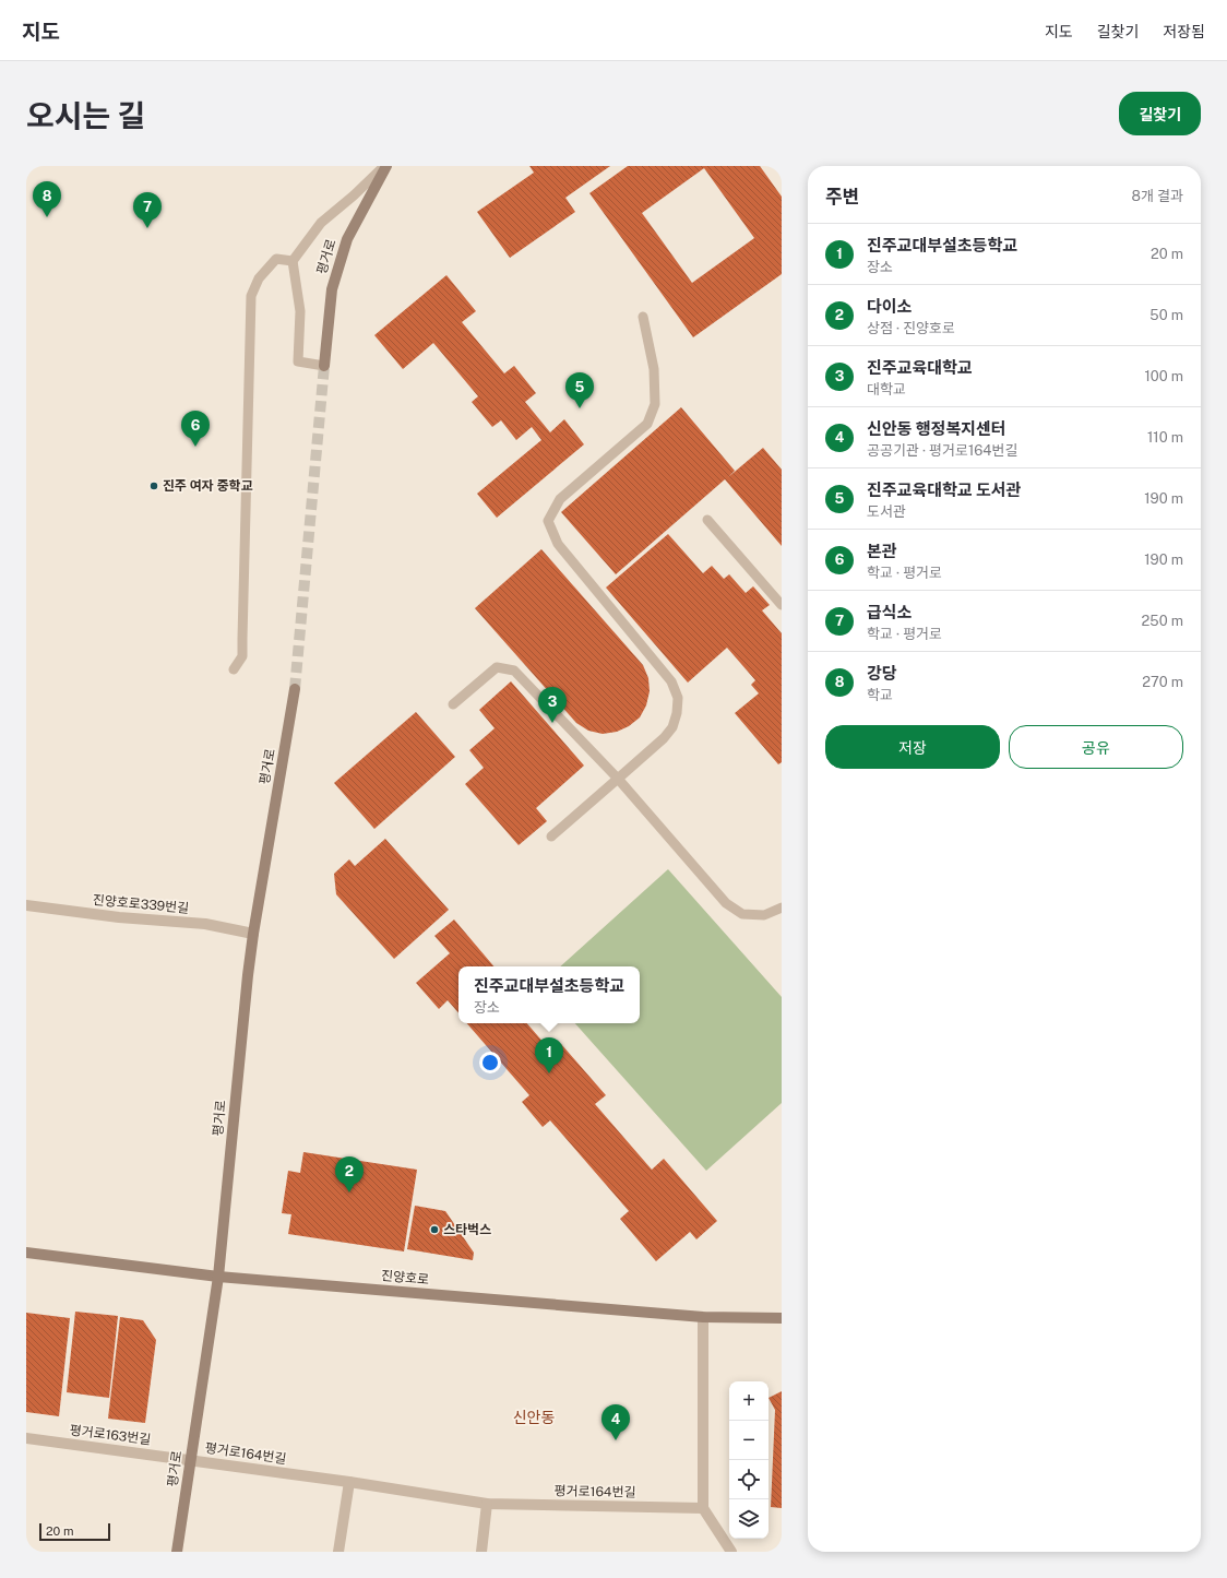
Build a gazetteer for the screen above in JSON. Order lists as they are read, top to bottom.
{
  "streets": {
    "street": [
      "평거로",
      "진양호로339번길",
      "진양호로",
      "평거로163번길",
      "평거로164번길"
    ]
  },
  "crossings": [
    ["평거로", "진양호로339번길"],
    ["평거로", "진양호로"],
    ["평거로", "평거로163번길"],
    ["평거로", "평거로164번길"],
    ["평거로163번길", "평거로164번길"]
  ],
  "districts": ["신안동"],
  "places": ["진주 여자 중학교", "스타벅스"],
  "scale_bar": "20 m",
  "page": {
    "header": "지도",
    "nav": ["지도", "길찾기", "저장됨"],
    "title": "오시는 길",
    "buttons": [
      "길찾기",
      ["저장", "공유"]
    ],
    "heading": ["주변", "8개 결과"],
    "pins": [
      "8",
      "7",
      "5",
      "6",
      "3",
      "1",
      "2",
      "4"
    ],
    "list": [
      {
        "mark": "1",
        "name": "진주교대부설초등학교",
        "note": "장소",
        "value": "20 m"
      },
      {
        "mark": "2",
        "name": "다이소",
        "note": "상점 · 진양호로",
        "value": "50 m"
      },
      {
        "mark": "3",
        "name": "진주교육대학교",
        "note": "대학교",
        "value": "100 m"
      },
      {
        "mark": "4",
        "name": "신안동 행정복지센터",
        "note": "공공기관 · 평거로164번길",
        "value": "110 m"
      },
      {
        "mark": "5",
        "name": "진주교육대학교 도서관",
        "note": "도서관",
        "value": "190 m"
      },
      {
        "mark": "6",
        "name": "본관",
        "note": "학교 · 평거로",
        "value": "190 m"
      },
      {
        "mark": "7",
        "name": "급식소",
        "note": "학교 · 평거로",
        "value": "250 m"
      },
      {
        "mark": "8",
        "name": "강당",
        "note": "학교",
        "value": "270 m"
      }
    ],
    "popup": ["진주교대부설초등학교", "장소"],
    "map_buttons": ["+", "−"],
    "scale": "20 m"
  }
}
